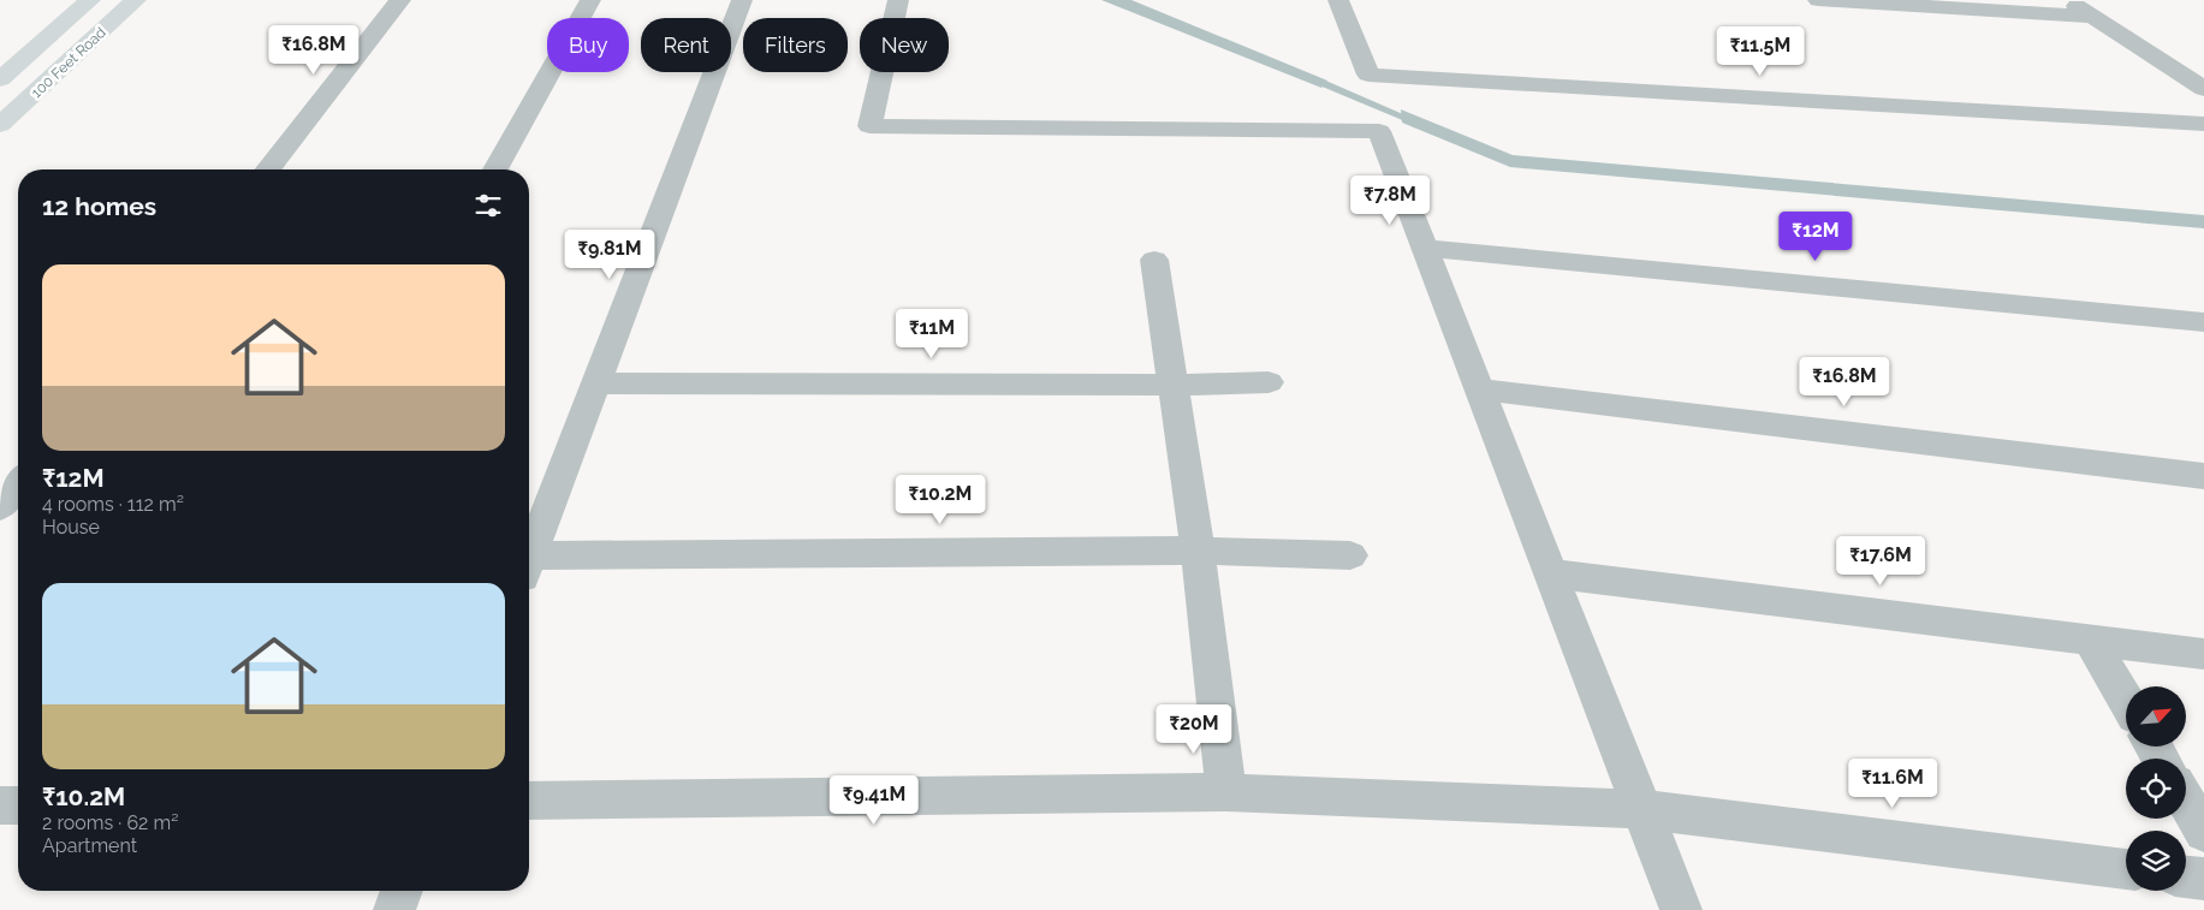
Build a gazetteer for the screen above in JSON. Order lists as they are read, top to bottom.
{
  "streets": {
    "main road": ["100 Feet Road"]
  },
  "north": "top right",
  "page": {
    "chip": [
      "Buy",
      "Rent",
      "Filters",
      "New"
    ],
    "price": [
      "₹16.8M",
      "₹11.5M",
      "₹7.8M",
      "₹12M",
      "₹9.81M",
      "₹11M",
      "₹16.8M",
      "₹10.2M",
      "₹17.6M",
      "₹20M",
      "₹11.6M",
      "₹9.41M"
    ],
    "heading": "12 homes",
    "list": [
      {
        "name": "₹12M",
        "note": "4 rooms · 112 m² · House"
      },
      {
        "name": "₹10.2M",
        "note": "2 rooms · 62 m² · Apartment"
      }
    ]
  }
}
